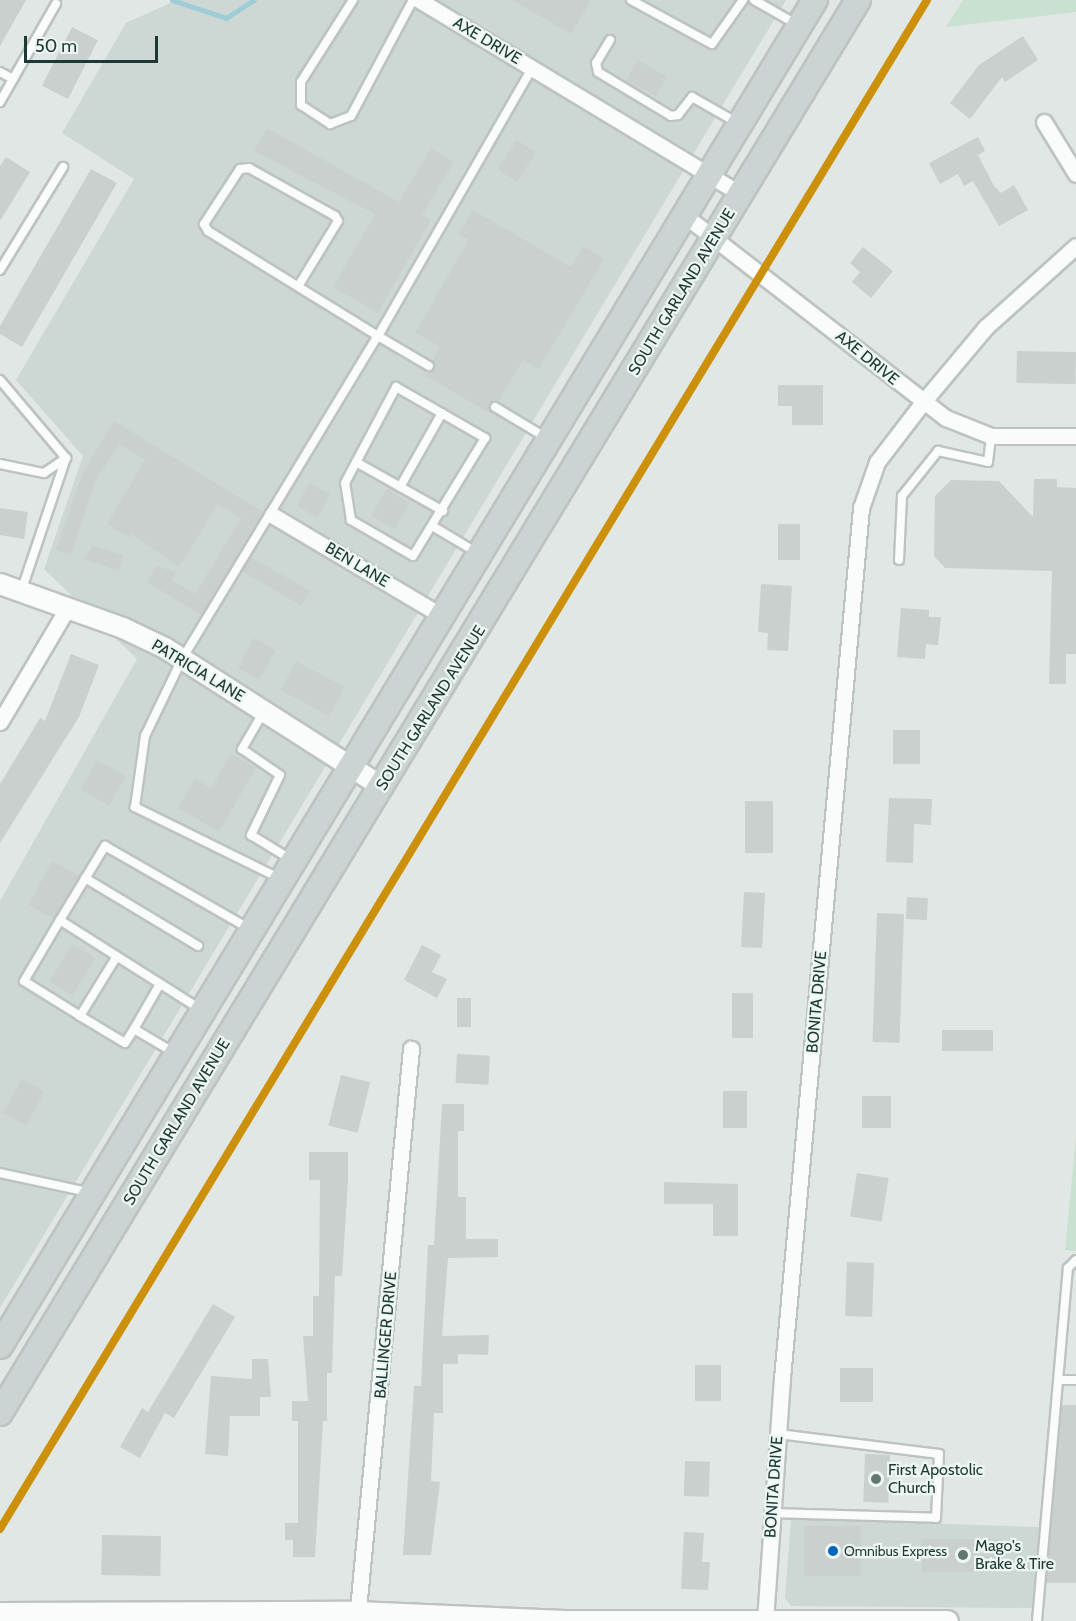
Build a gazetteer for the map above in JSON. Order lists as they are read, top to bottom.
{
  "streets": {
    "main road": ["SOUTH GARLAND AVENUE"],
    "street": [
      "AXE DRIVE",
      "BEN LANE",
      "PATRICIA LANE",
      "BONITA DRIVE",
      "BALLINGER DRIVE"
    ]
  },
  "crossings": [
    ["AXE DRIVE", "SOUTH GARLAND AVENUE"],
    ["AXE DRIVE", "BONITA DRIVE"],
    ["SOUTH GARLAND AVENUE", "PATRICIA LANE"]
  ],
  "places": ["First Apostolic Church", "Omnibus Express", "Mago's Brake & Tire"],
  "scale_bar": "50 m"
}
